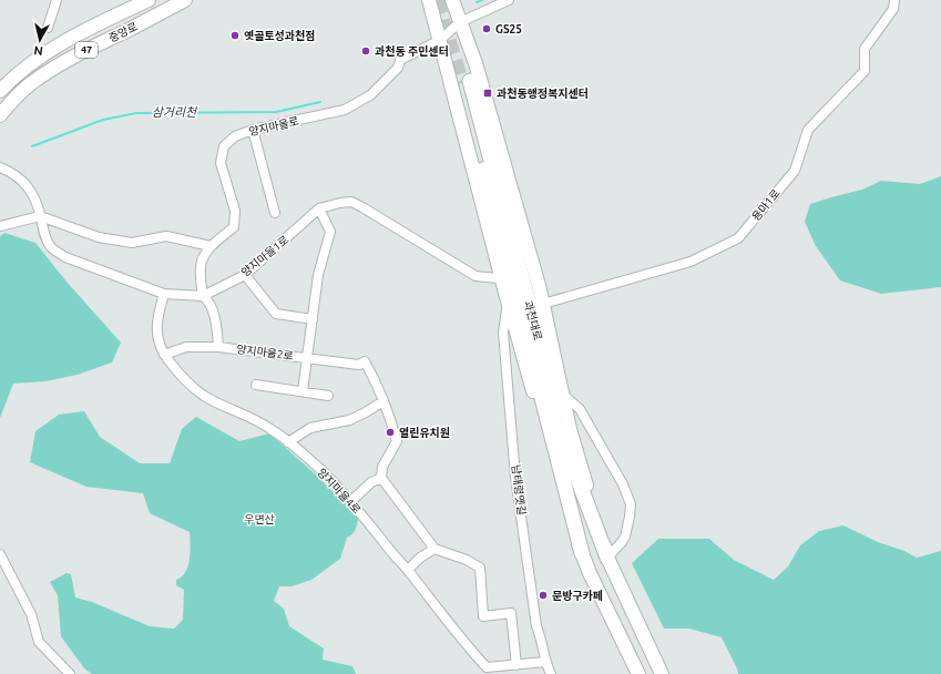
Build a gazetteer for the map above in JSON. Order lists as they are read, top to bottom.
{
  "streets": {
    "highway": ["과천대로"],
    "main road": ["중앙로", "47"],
    "street": [
      "양지마을로",
      "용마1로",
      "양지마을1로",
      "양지마을2로",
      "남태령옛길",
      "양지마을4로"
    ]
  },
  "crossings": [
    ["양지마을로", "양지마을1로"],
    ["양지마을1로", "양지마을4로"],
    ["양지마을2로", "양지마을4로"],
    ["남태령옛길", "양지마을4로"]
  ],
  "water": ["삼거리천"],
  "parks": ["우면산"],
  "places": {
    "other": [
      "GS25",
      "옛골토성과천점",
      "과천동 주민센터",
      "열린유치원",
      "문방구카페"
    ],
    "transit": ["과천동행정복지센터"]
  },
  "north": "bottom"
}
